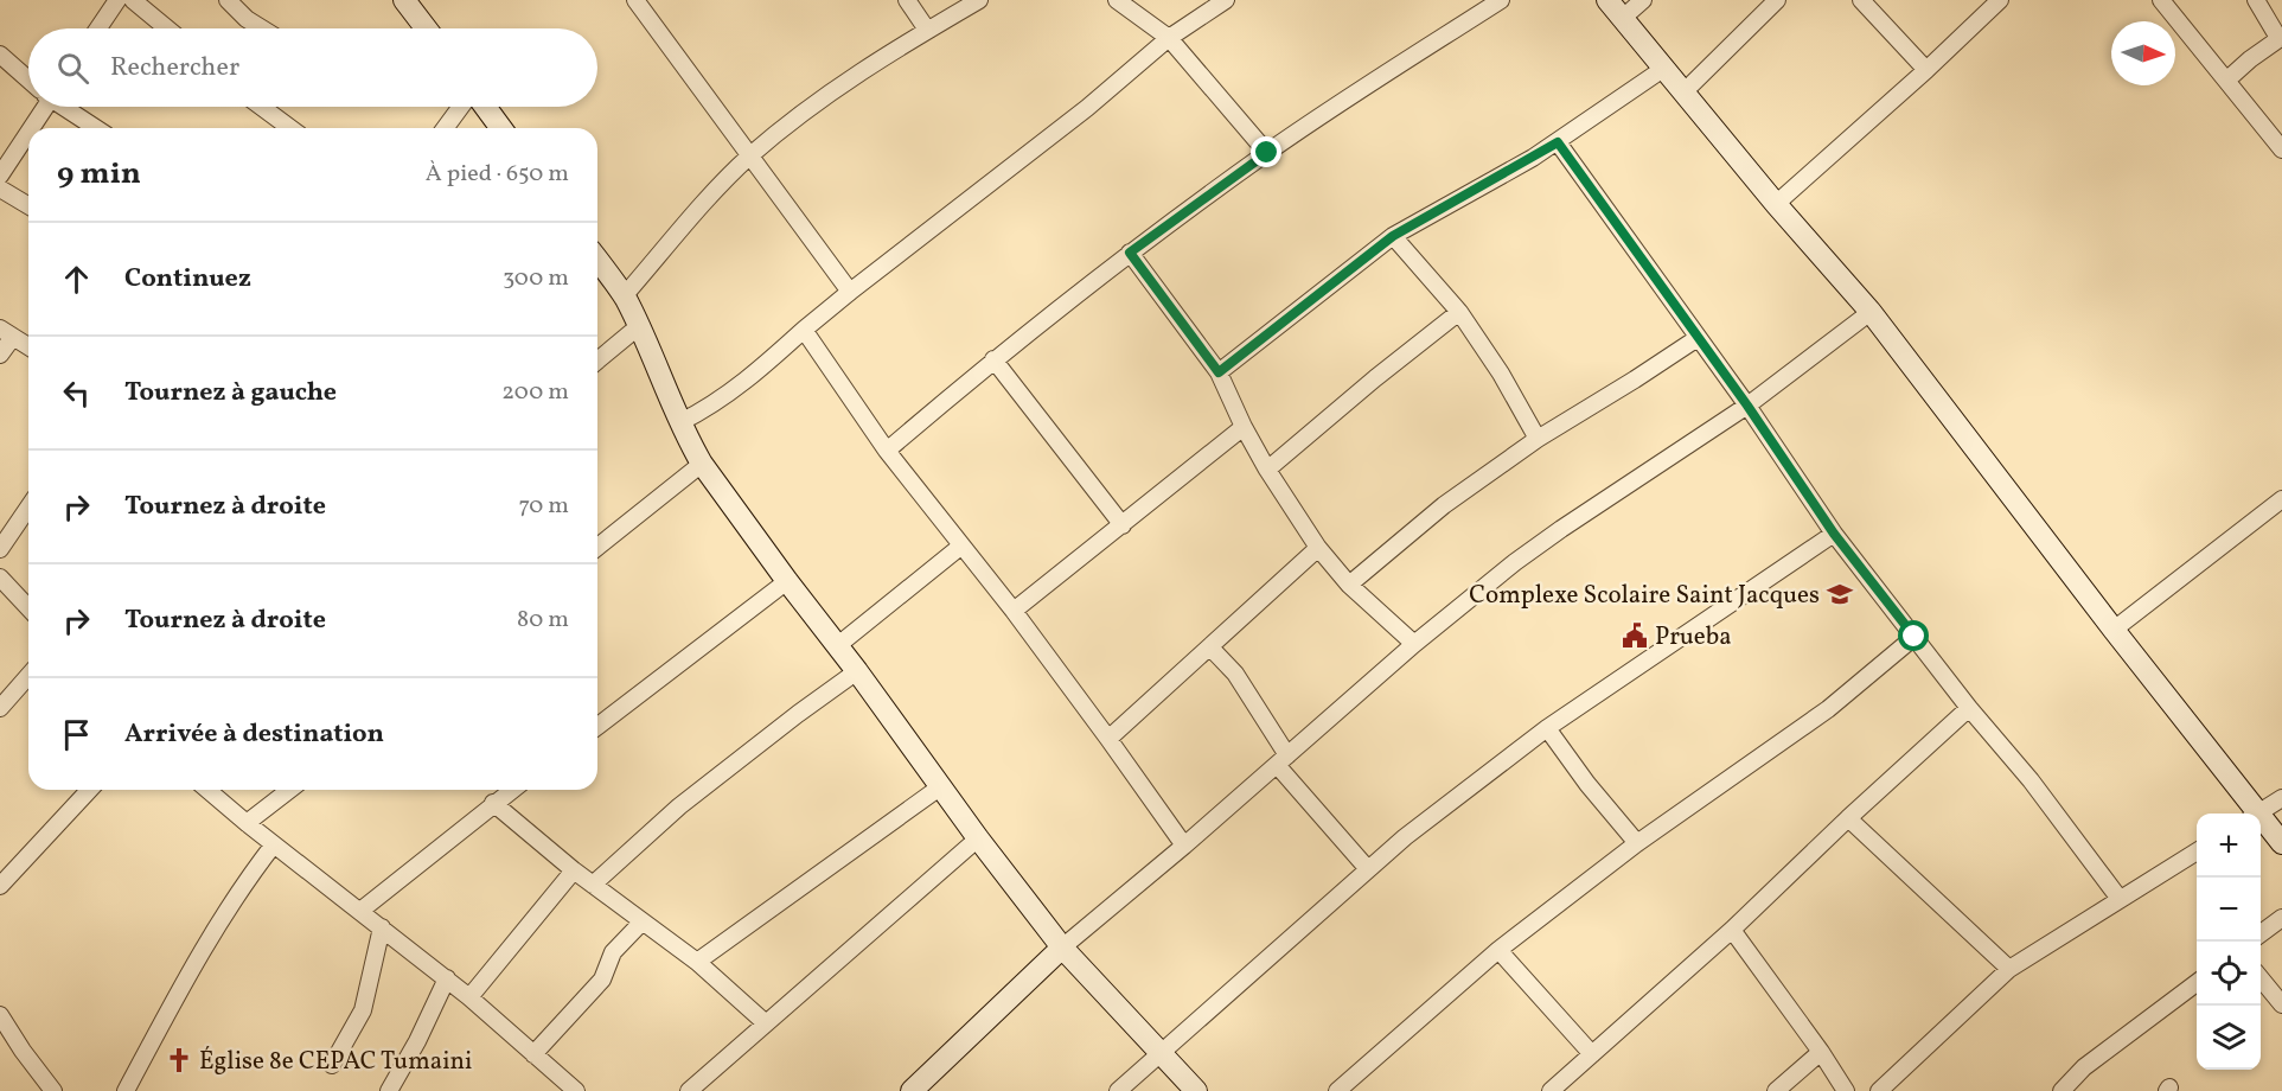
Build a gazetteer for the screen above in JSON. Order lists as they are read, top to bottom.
{
  "places": {
    "school or university": ["Complexe Scolaire Saint Jacques"],
    "public building": ["Prueba"],
    "church": ["Église 8e CEPAC Tumaini"]
  },
  "north": "right",
  "page": {
    "search": "Rechercher",
    "heading": ["9 min", "À pied · 650 m"],
    "list": [
      ["Continuez", "300 m"],
      ["Tournez à gauche", "200 m"],
      ["Tournez à droite", "70 m"],
      ["Tournez à droite", "80 m"],
      "Arrivée à destination"
    ],
    "map_buttons": ["+", "−"]
  }
}
